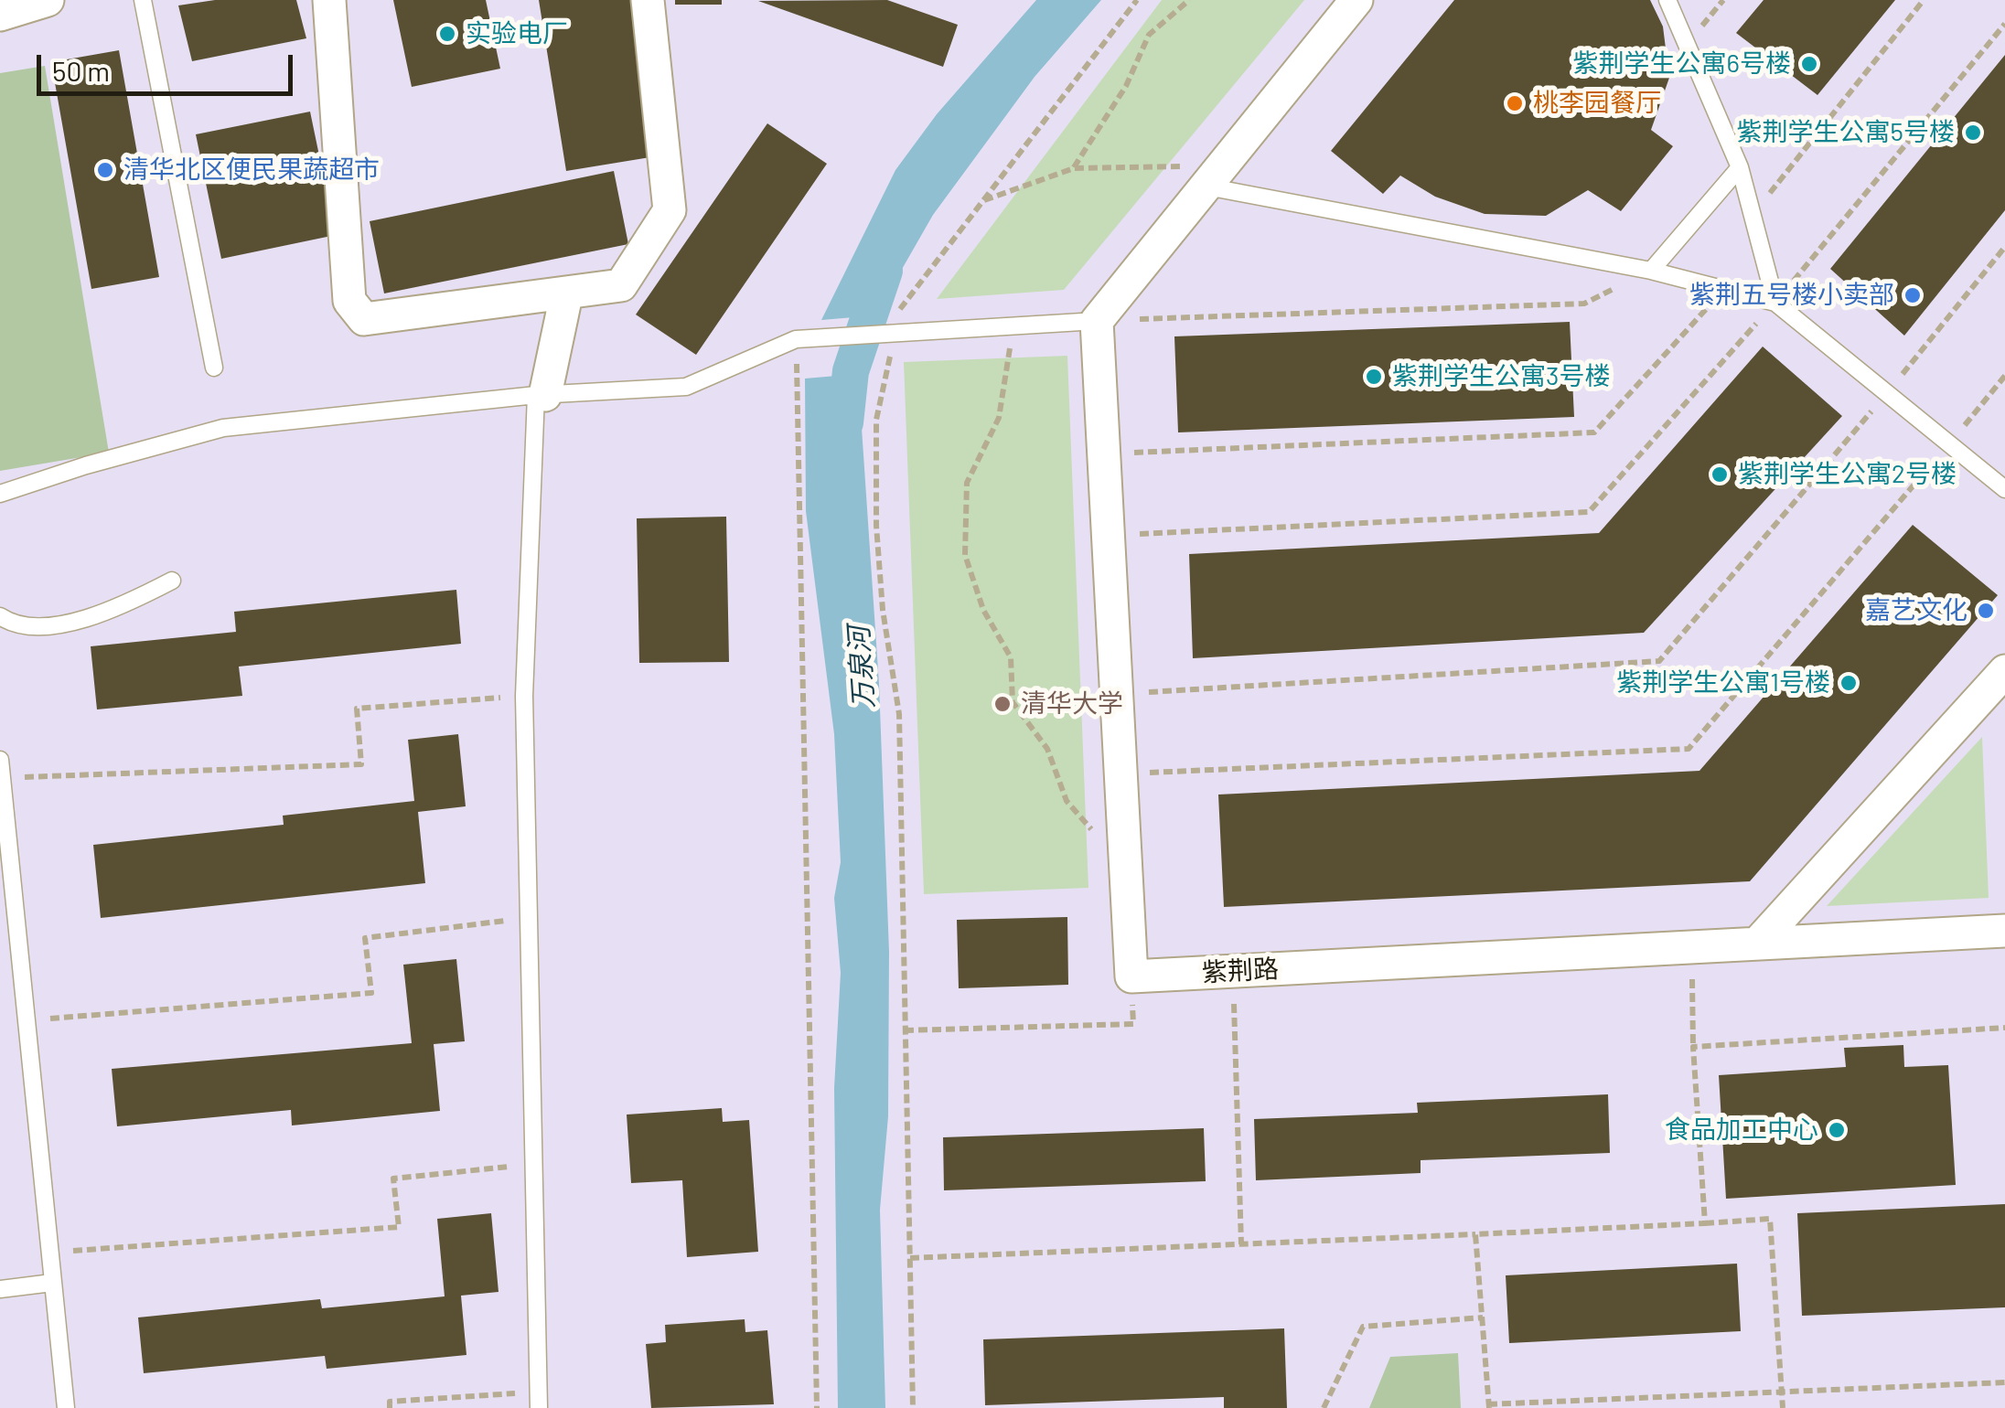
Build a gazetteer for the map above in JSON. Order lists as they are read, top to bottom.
{
  "streets": {
    "street": ["紫荆路"]
  },
  "water": ["万泉河"],
  "places": [
    "实验电厂",
    "紫荆学生公寓6号楼",
    "桃李园餐厅",
    "紫荆学生公寓5号楼",
    "清华北区便民果蔬超市",
    "紫荆五号楼小卖部",
    "紫荆学生公寓3号楼",
    "紫荆学生公寓2号楼",
    "嘉艺文化",
    "紫荆学生公寓1号楼",
    "清华大学",
    "食品加工中心"
  ],
  "scale_bar": "50 m"
}
